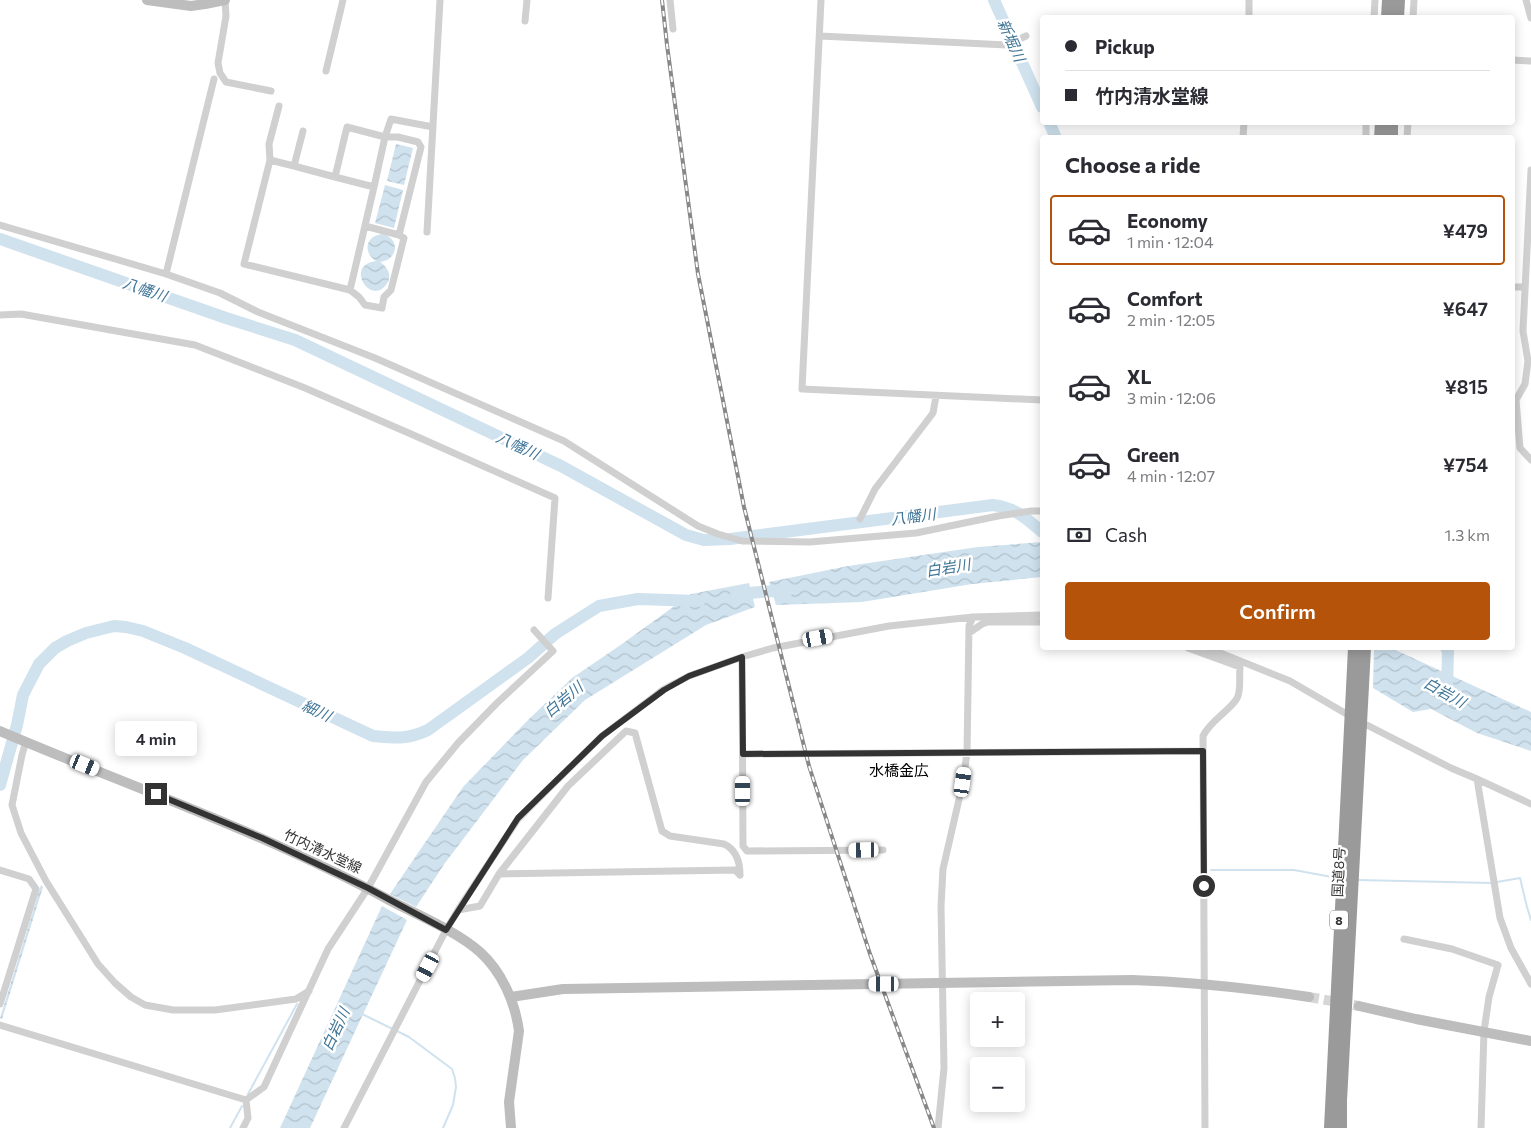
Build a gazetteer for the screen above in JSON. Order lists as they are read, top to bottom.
{
  "streets": {
    "highway": ["国道8号", "8"],
    "street": ["竹内清水堂線"]
  },
  "districts": ["水橋金広"],
  "water": [
    "新堀川",
    "八幡川",
    "白岩川",
    "細川"
  ],
  "page": {
    "banner": ["Pickup", "竹内清水堂線"],
    "heading": "Choose a ride",
    "list": [
      {
        "name": "Economy",
        "note": "1 min · 12:04",
        "value": "¥479"
      },
      {
        "name": "Comfort",
        "note": "2 min · 12:05",
        "value": "¥647"
      },
      {
        "name": "XL",
        "note": "3 min · 12:06",
        "value": "¥815"
      },
      {
        "name": "Green",
        "note": "4 min · 12:07",
        "value": "¥754"
      }
    ],
    "pay": ["Cash", "1.3 km"],
    "buttons": "Confirm",
    "bubble": "4 min",
    "map_buttons": ["+", "−"]
  }
}
